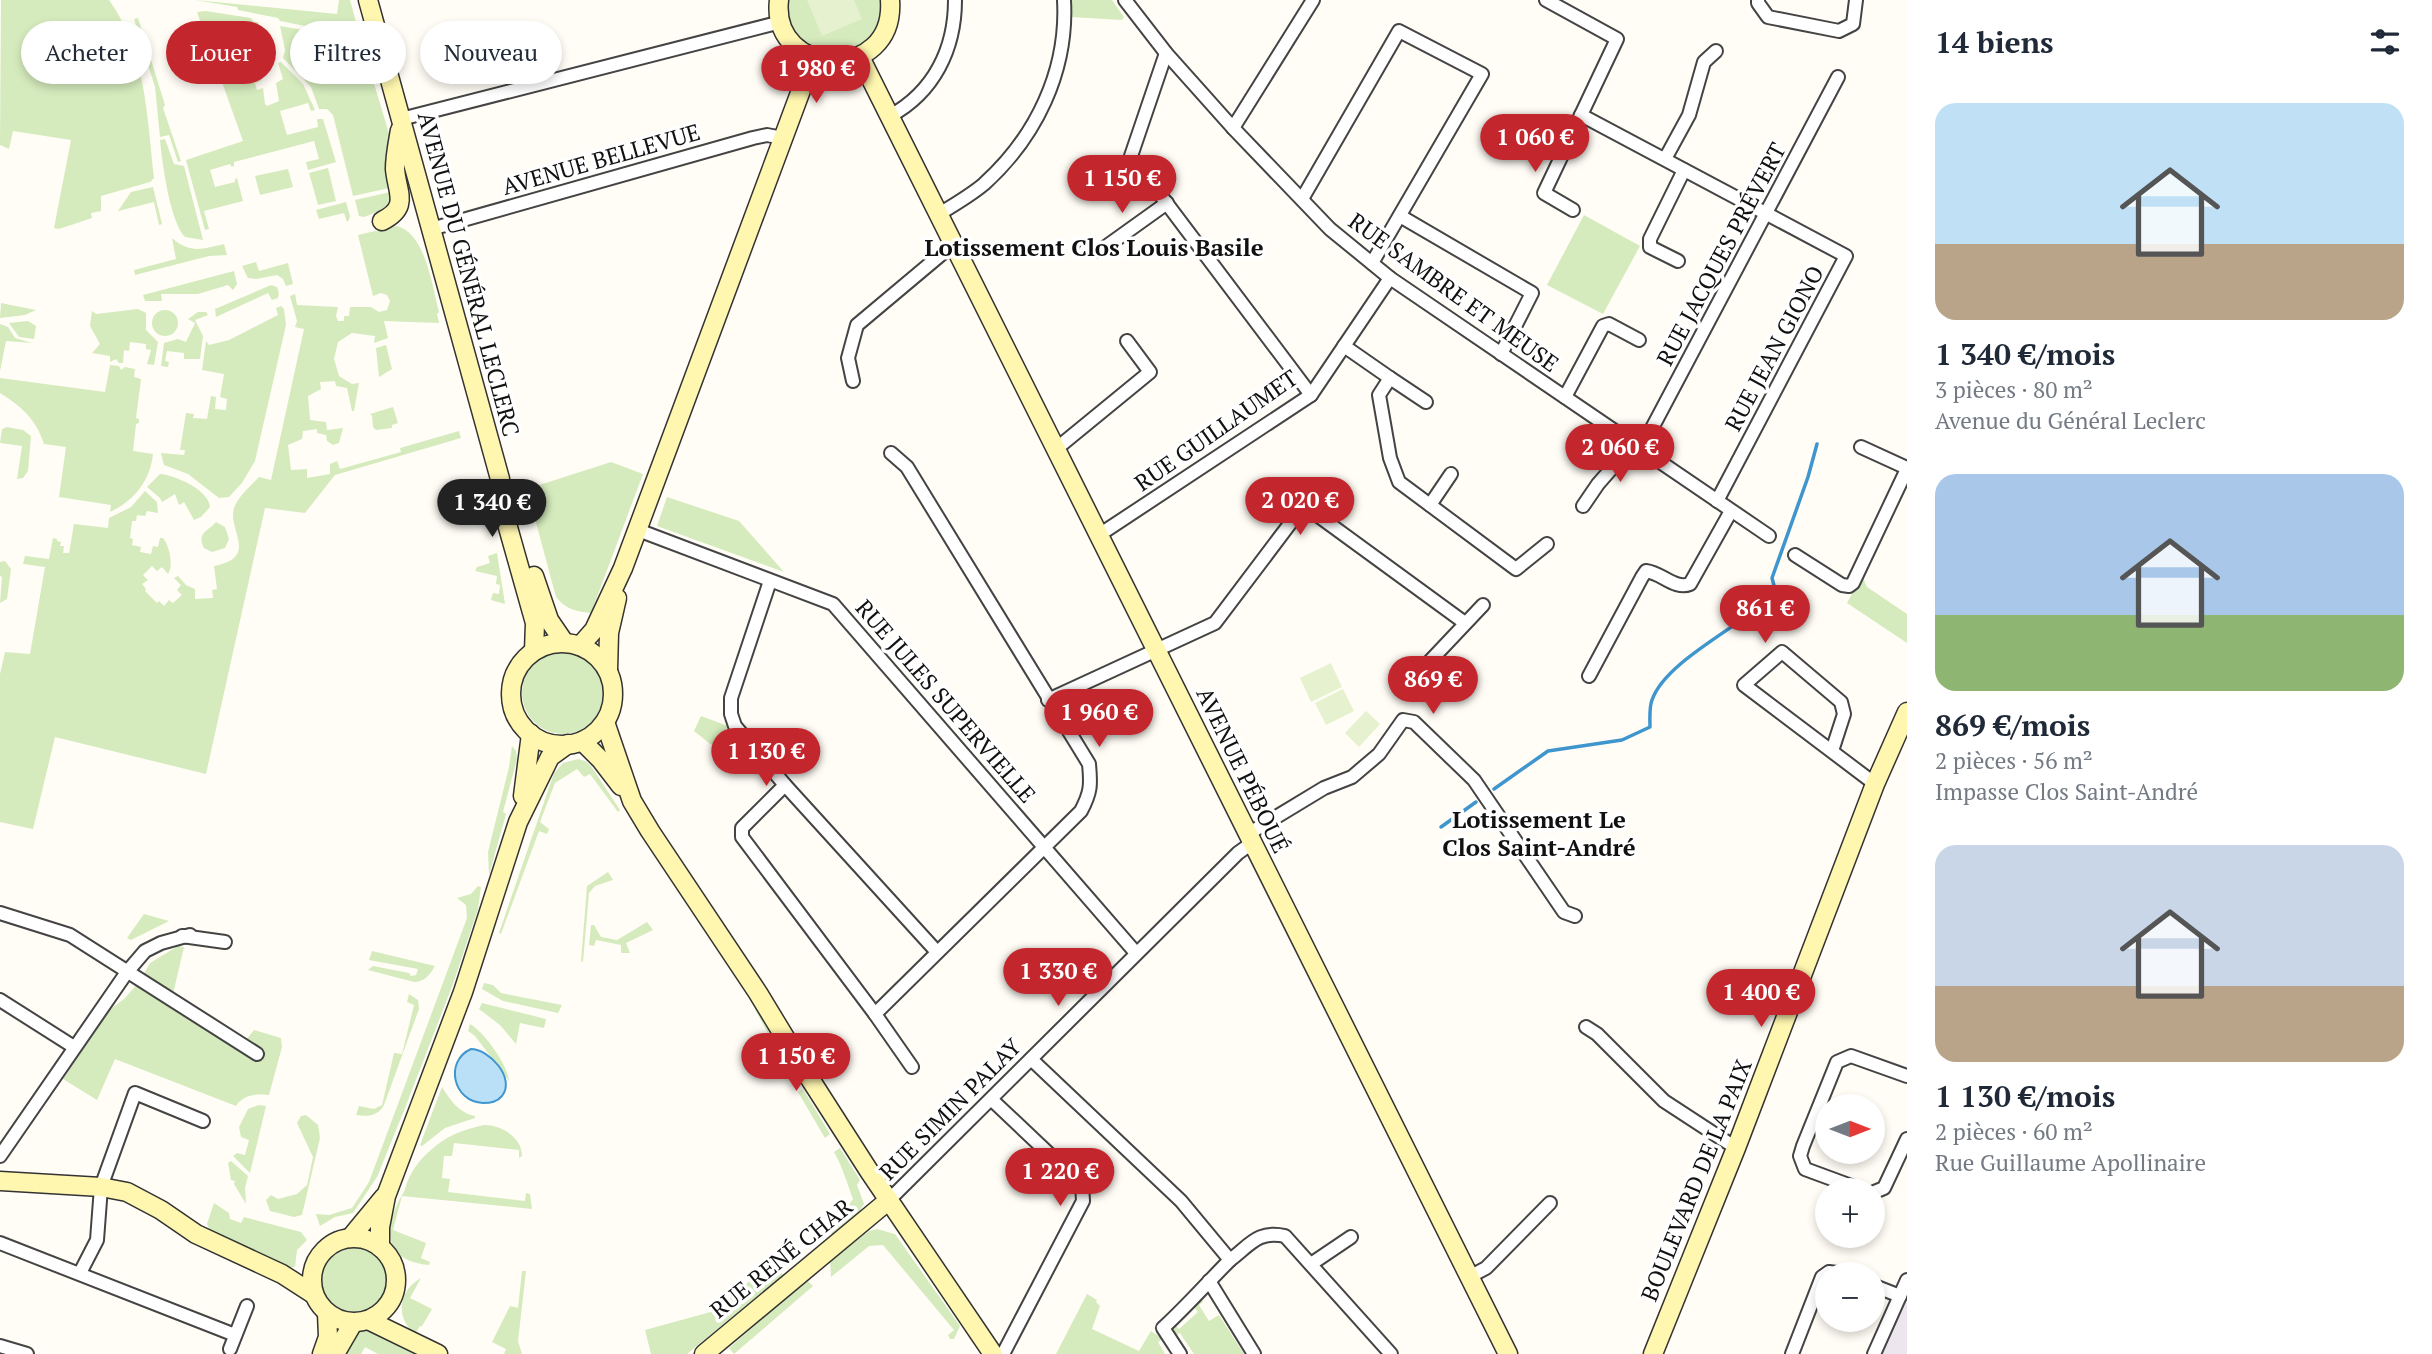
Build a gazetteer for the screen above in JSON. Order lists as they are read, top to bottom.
{
  "streets": {
    "main road": [
      "AVENUE DU GÉNÉRAL LECLERC",
      "AVENUE PÉBOUÉ",
      "BOULEVARD DE LA PAIX",
      "RUE RENÉ CHAR"
    ],
    "street": [
      "AVENUE BELLEVUE",
      "RUE JACQUES PRÉVERT",
      "RUE SAMBRE ET MEUSE",
      "RUE JEAN GIONO",
      "RUE GUILLAUMET",
      "RUE JULES SUPERVIELLE",
      "RUE SIMIN PALAY"
    ]
  },
  "crossings": [
    ["AVENUE BELLEVUE", "AVENUE DU GÉNÉRAL LECLERC"],
    ["RUE JACQUES PRÉVERT", "RUE SAMBRE ET MEUSE"],
    ["RUE JACQUES PRÉVERT", "RUE JEAN GIONO"],
    ["RUE SAMBRE ET MEUSE", "RUE JEAN GIONO"],
    ["RUE SAMBRE ET MEUSE", "RUE GUILLAUMET"],
    ["RUE GUILLAUMET", "AVENUE PÉBOUÉ"],
    ["RUE JULES SUPERVIELLE", "RUE SIMIN PALAY"],
    ["AVENUE PÉBOUÉ", "RUE SIMIN PALAY"],
    ["RUE SIMIN PALAY", "RUE RENÉ CHAR"]
  ],
  "districts": ["Lotissement Clos Louis Basile", "Lotissement Le Clos Saint-André"],
  "north": "right",
  "page": {
    "heading": "14 biens",
    "chip": [
      "Acheter",
      "Louer",
      "Filtres",
      "Nouveau"
    ],
    "price": [
      "1 980 €",
      "1 060 €",
      "1 150 €",
      "2 060 €",
      "2 020 €",
      "1 340 €",
      "861 €",
      "869 €",
      "1 960 €",
      "1 130 €",
      "1 330 €",
      "1 400 €",
      "1 150 €",
      "1 220 €"
    ],
    "list": [
      {
        "name": "1 340 €/mois",
        "note": "3 pièces · 80 m² · Avenue du Général Leclerc"
      },
      {
        "name": "869 €/mois",
        "note": "2 pièces · 56 m² · Impasse Clos Saint-André"
      },
      {
        "name": "1 130 €/mois",
        "note": "2 pièces · 60 m² · Rue Guillaume Apollinaire"
      }
    ],
    "map_buttons": ["+", "−"]
  }
}
